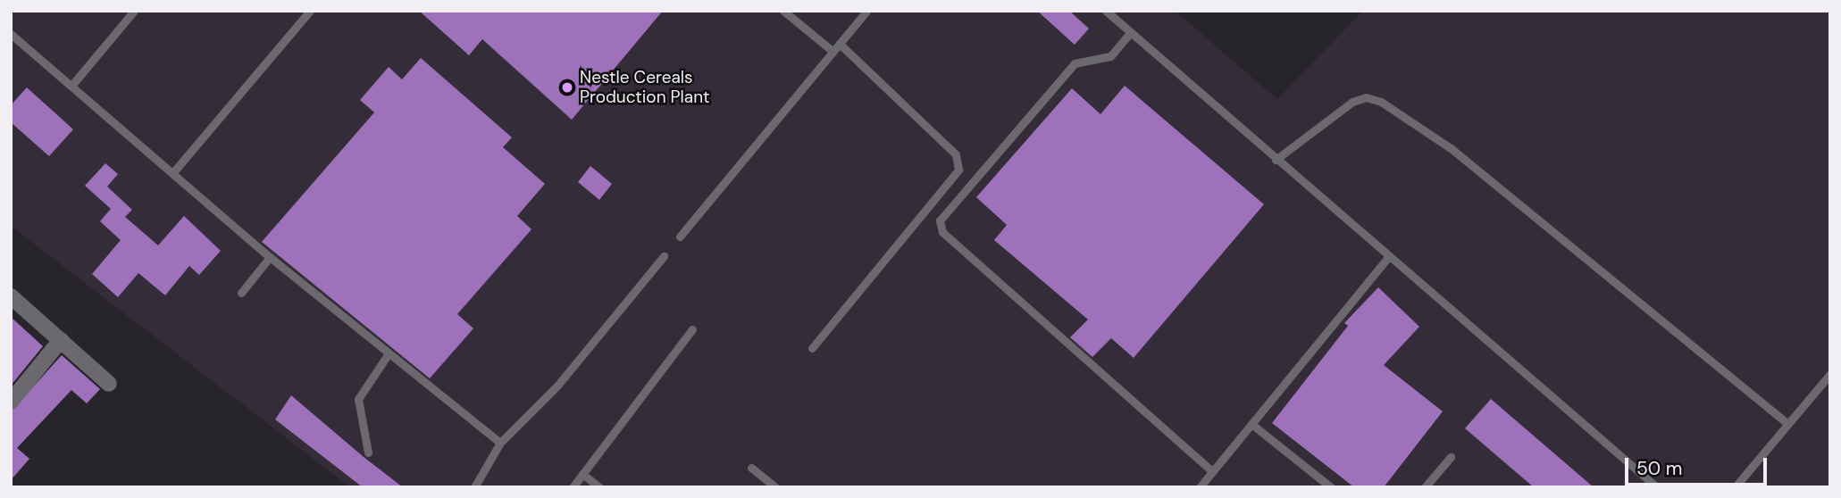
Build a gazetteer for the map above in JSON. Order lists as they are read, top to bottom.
{
  "places": ["Nestle Cereals Production Plant"],
  "scale_bar": "50 m"
}
